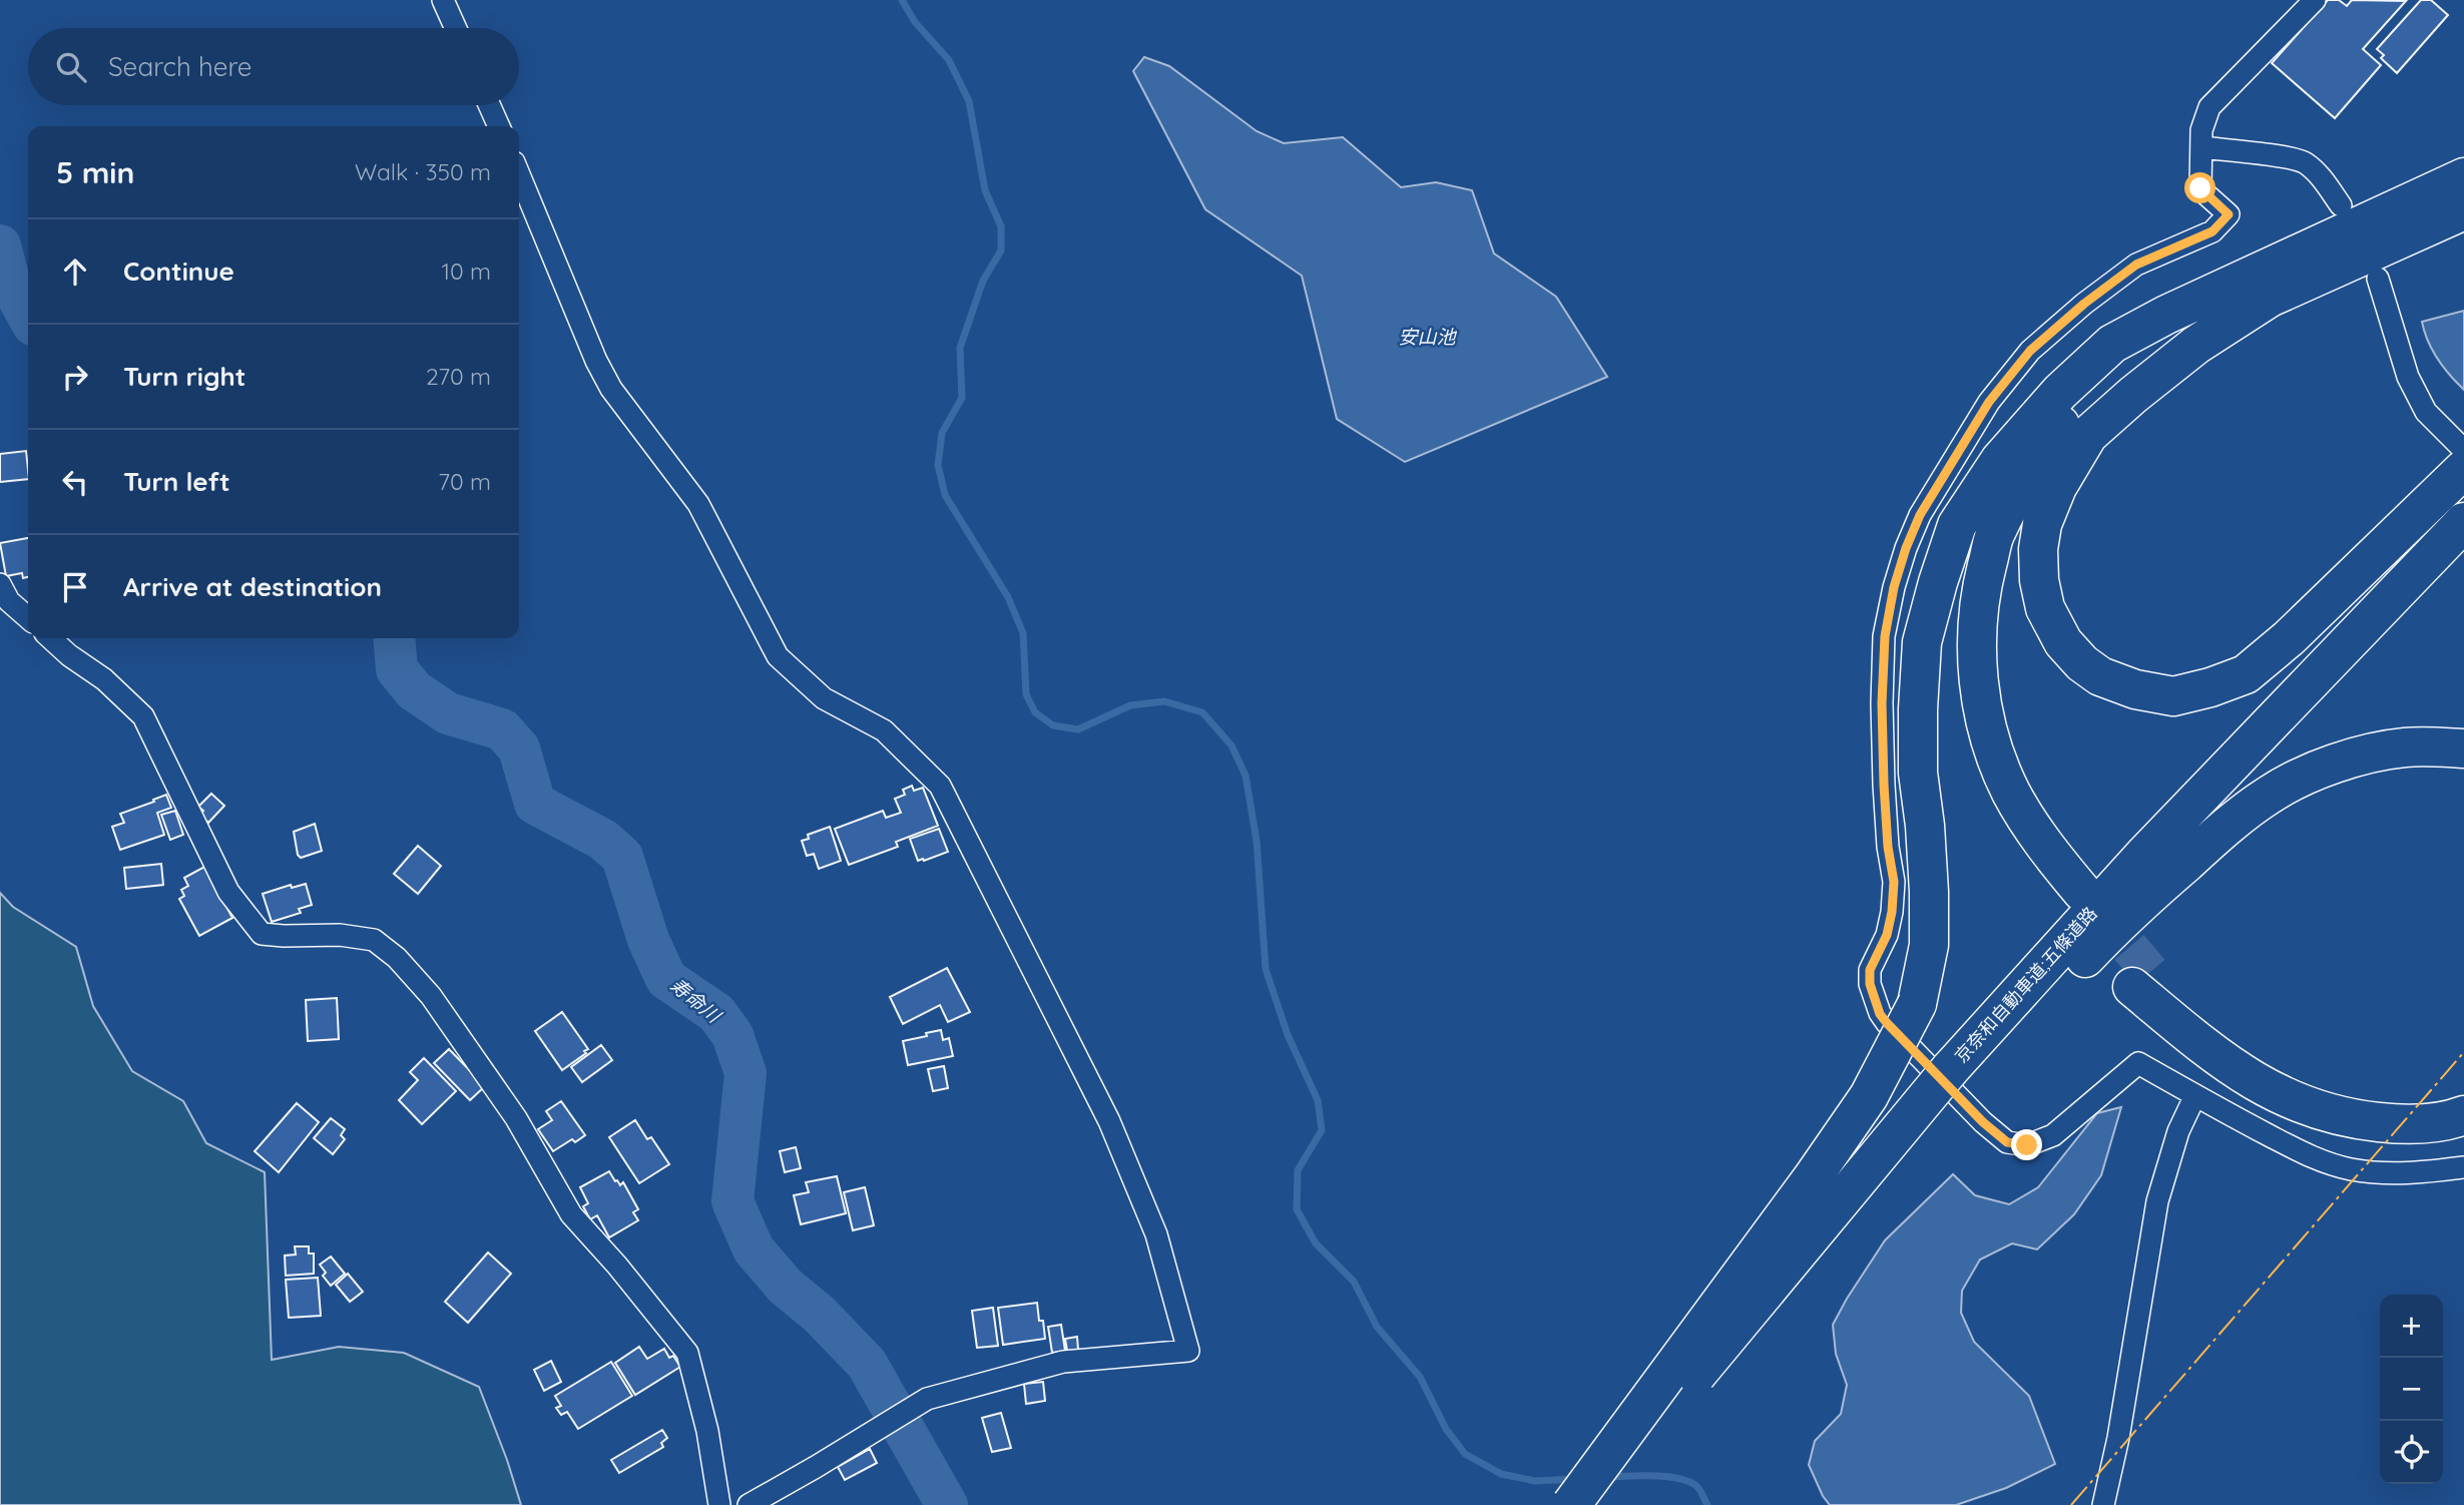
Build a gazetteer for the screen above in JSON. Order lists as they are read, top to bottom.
{
  "streets": {
    "highway": ["京奈和自動車道;五條道路"]
  },
  "water": ["安山池", "寿命川"],
  "page": {
    "search": "Search here",
    "heading": ["5 min", "Walk · 350 m"],
    "list": [
      ["Continue", "10 m"],
      ["Turn right", "270 m"],
      ["Turn left", "70 m"],
      "Arrive at destination"
    ],
    "map_buttons": ["+", "−"]
  }
}
